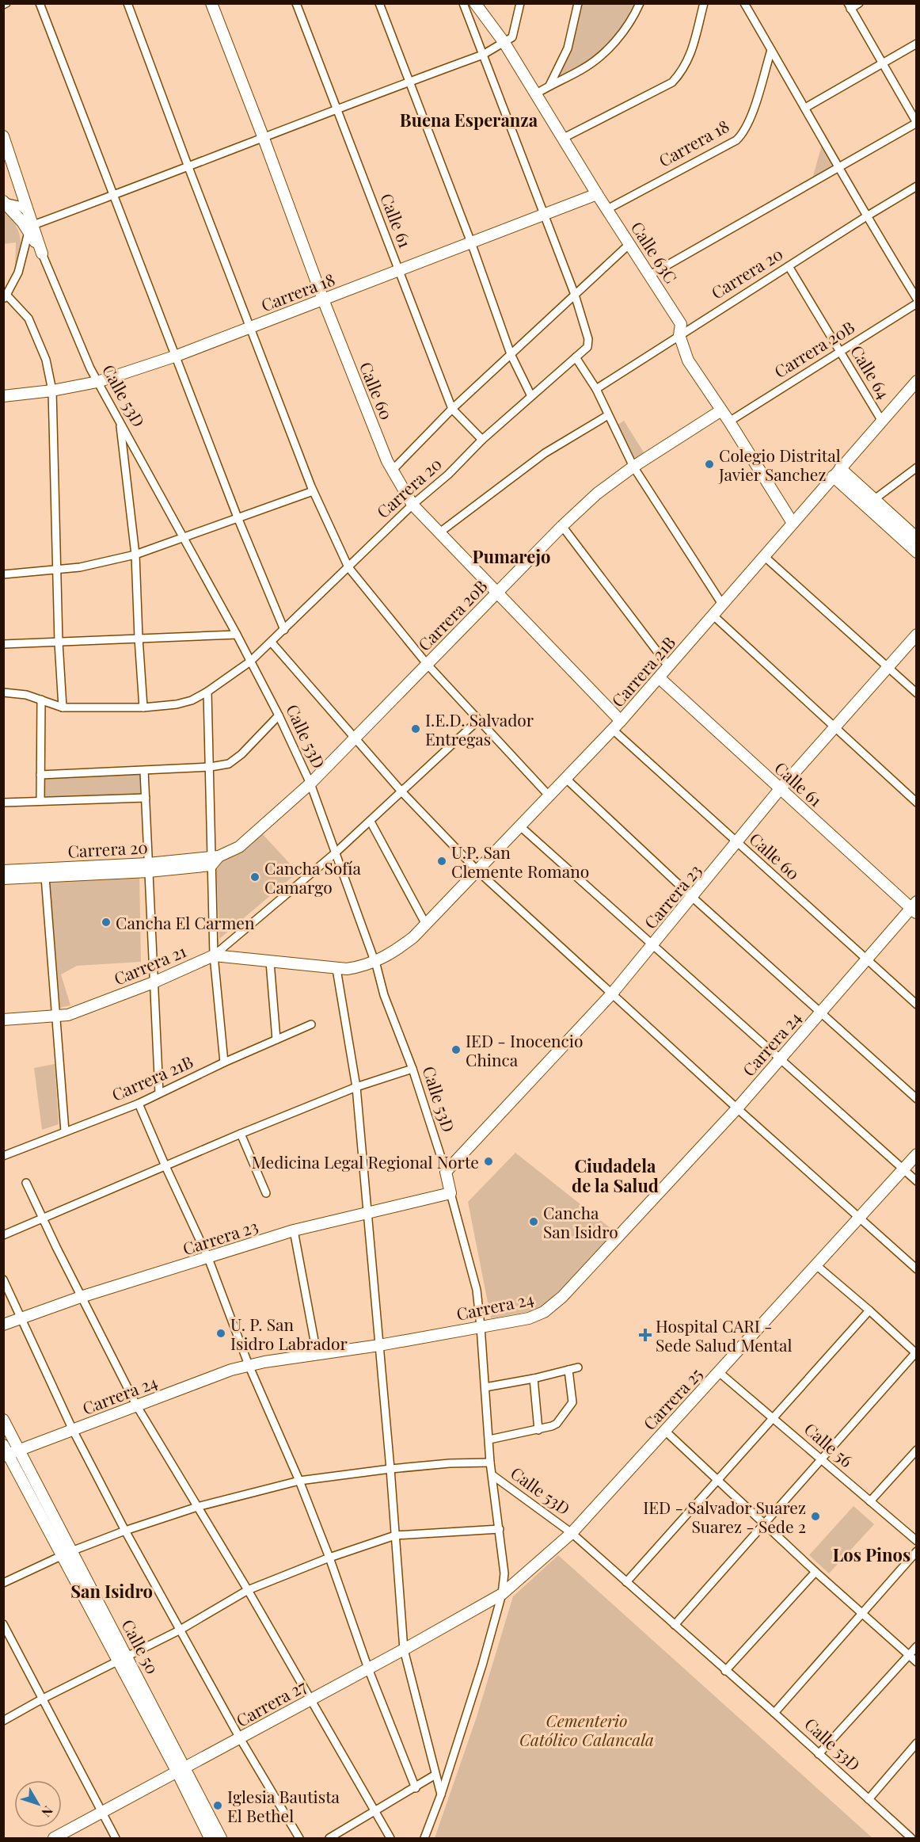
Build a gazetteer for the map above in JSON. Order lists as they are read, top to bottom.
{
  "streets": {
    "street": [
      "Carrera 18",
      "Calle 61",
      "Calle 63C",
      "Carrera 20",
      "Carrera 20B",
      "Calle 64",
      "Calle 60",
      "Calle 53D",
      "Carrera 21B",
      "Carrera 23",
      "Carrera 21",
      "Carrera 24",
      "Carrera 25",
      "Calle 56",
      "Calle 50",
      "Carrera 27"
    ]
  },
  "crossings": [
    ["Carrera 18", "Calle 61"],
    ["Carrera 18", "Calle 63C"],
    ["Carrera 18", "Calle 60"],
    ["Carrera 18", "Calle 53D"],
    ["Calle 61", "Carrera 20"],
    ["Calle 61", "Carrera 21B"],
    ["Calle 61", "Carrera 23"],
    ["Calle 61", "Carrera 24"],
    ["Calle 63C", "Carrera 20"],
    ["Calle 63C", "Carrera 20B"],
    ["Calle 63C", "Carrera 21B"],
    ["Carrera 20", "Carrera 20B"],
    ["Carrera 20", "Calle 64"],
    ["Carrera 20", "Calle 60"],
    ["Carrera 20", "Calle 53D"],
    ["Carrera 20B", "Calle 64"],
    ["Carrera 20B", "Calle 60"],
    ["Carrera 20B", "Calle 53D"],
    ["Calle 64", "Carrera 21B"],
    ["Calle 60", "Carrera 21B"],
    ["Calle 60", "Carrera 23"],
    ["Calle 60", "Carrera 24"],
    ["Calle 53D", "Carrera 21B"],
    ["Calle 53D", "Carrera 23"],
    ["Calle 53D", "Carrera 21"],
    ["Calle 53D", "Carrera 24"],
    ["Calle 53D", "Carrera 25"],
    ["Carrera 21B", "Carrera 21"],
    ["Carrera 24", "Calle 50"],
    ["Carrera 25", "Calle 56"],
    ["Carrera 25", "Carrera 27"],
    ["Calle 50", "Carrera 27"]
  ],
  "districts": [
    "Buena Esperanza",
    "Pumarejo",
    "Ciudadela de la Salud",
    "Los Pinos",
    "San Isidro"
  ],
  "parks": ["Cementerio Católico Calancala"],
  "places": {
    "other": [
      "Colegio Distrital Javier Sanchez",
      "I.E.D. Salvador Entregas",
      "U.P. San Clemente Romano",
      "Cancha Sofía Camargo",
      "Cancha El Carmen",
      "IED - Inocencio Chinca",
      "Medicina Legal Regional Norte",
      "Cancha San Isidro",
      "U. P. San Isidro Labrador",
      "IED - Salvador Suarez Suarez - Sede 2",
      "Iglesia Bautista El Bethel"
    ],
    "health": ["Hospital CARI - Sede Salud Mental"]
  },
  "north": "bottom right"
}
